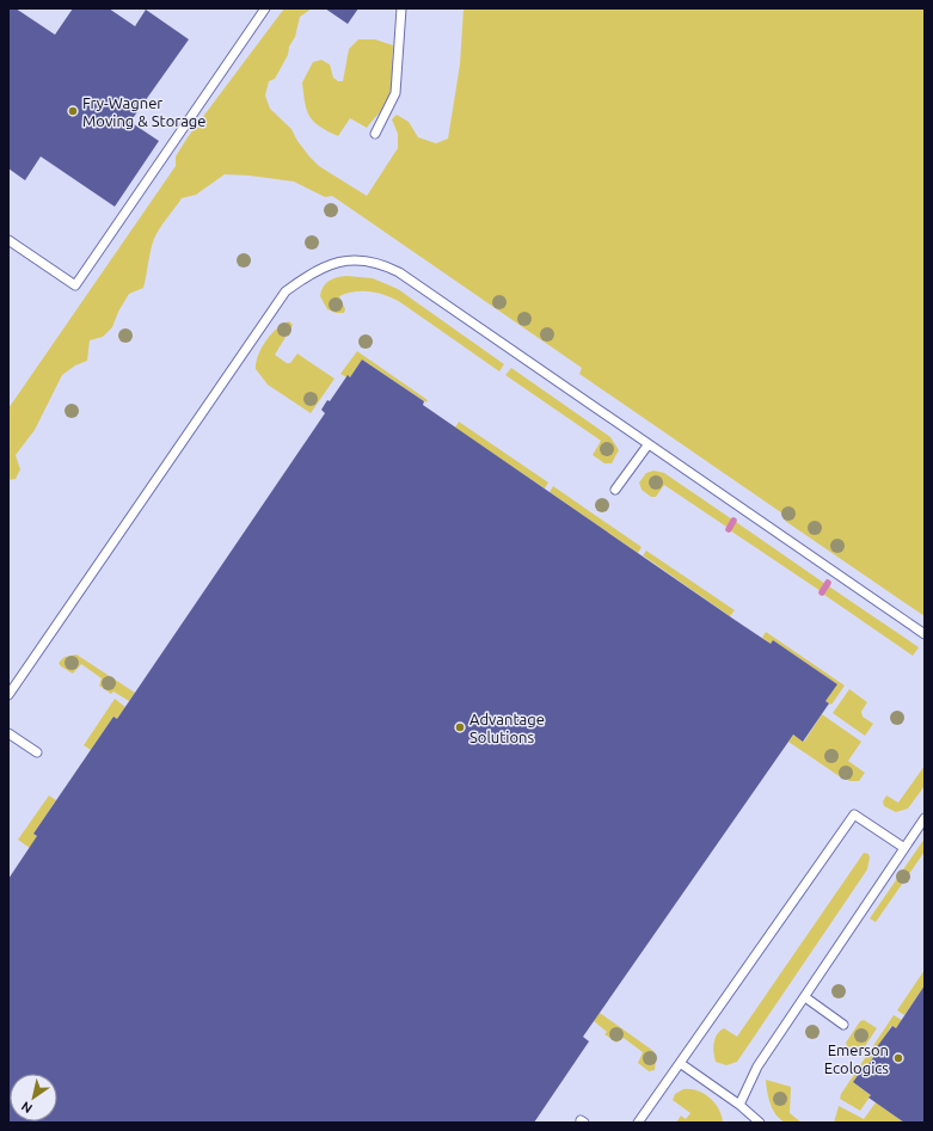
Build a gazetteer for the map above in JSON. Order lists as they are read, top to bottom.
{
  "places": ["Fry-Wagner Moving & Storage", "Advantage Solutions", "Emerson Ecologics"],
  "north": "bottom left"
}
